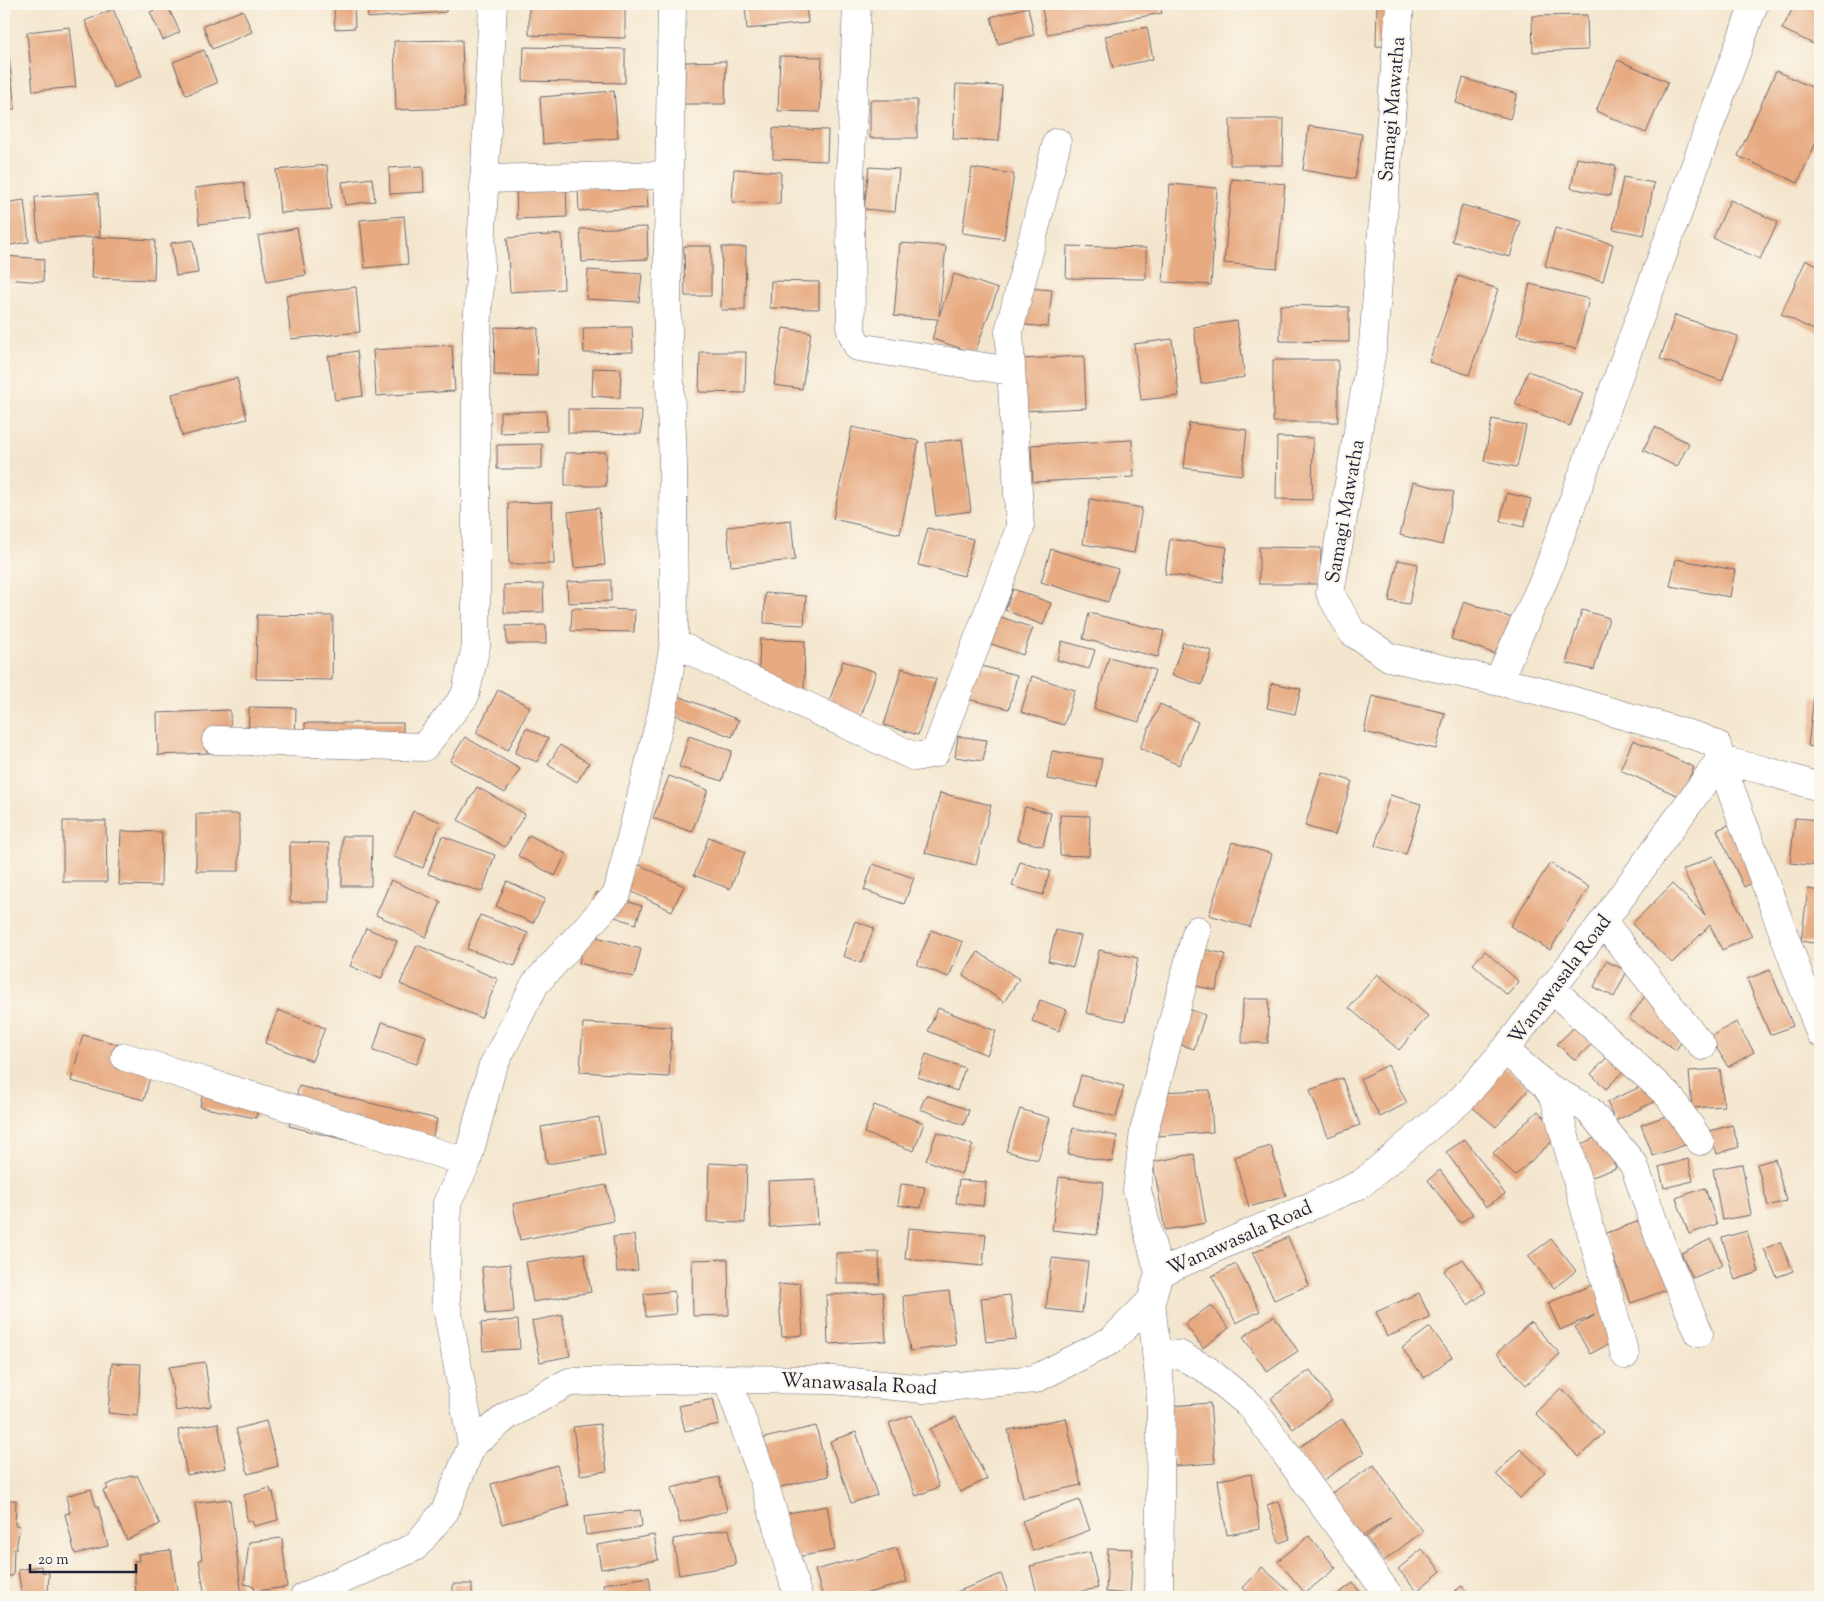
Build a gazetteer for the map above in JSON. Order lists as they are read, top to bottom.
{
  "streets": {
    "street": ["Samagi Mawatha", "Wanawasala Road"]
  },
  "crossings": [
    ["Samagi Mawatha", "Wanawasala Road"]
  ],
  "scale_bar": "20 m"
}
